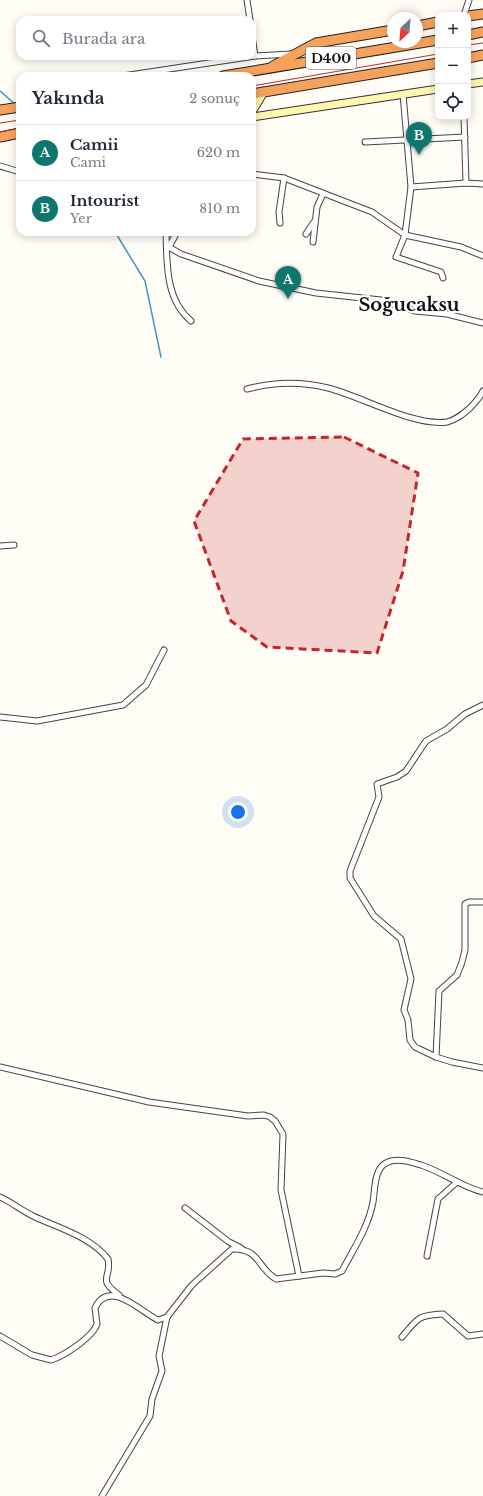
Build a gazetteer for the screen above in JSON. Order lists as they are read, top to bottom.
{
  "streets": {
    "highway": ["D400"]
  },
  "districts": ["Soğucaksu"],
  "north": "bottom left",
  "page": {
    "map_buttons": ["+", "−"],
    "search": "Burada ara",
    "heading": ["Yakında", "2 sonuç"],
    "pins": ["B", "A"],
    "list": [
      {
        "mark": "A",
        "name": "Camii",
        "note": "Cami",
        "value": "620 m"
      },
      {
        "mark": "B",
        "name": "Intourist",
        "note": "Yer",
        "value": "810 m"
      }
    ]
  }
}
